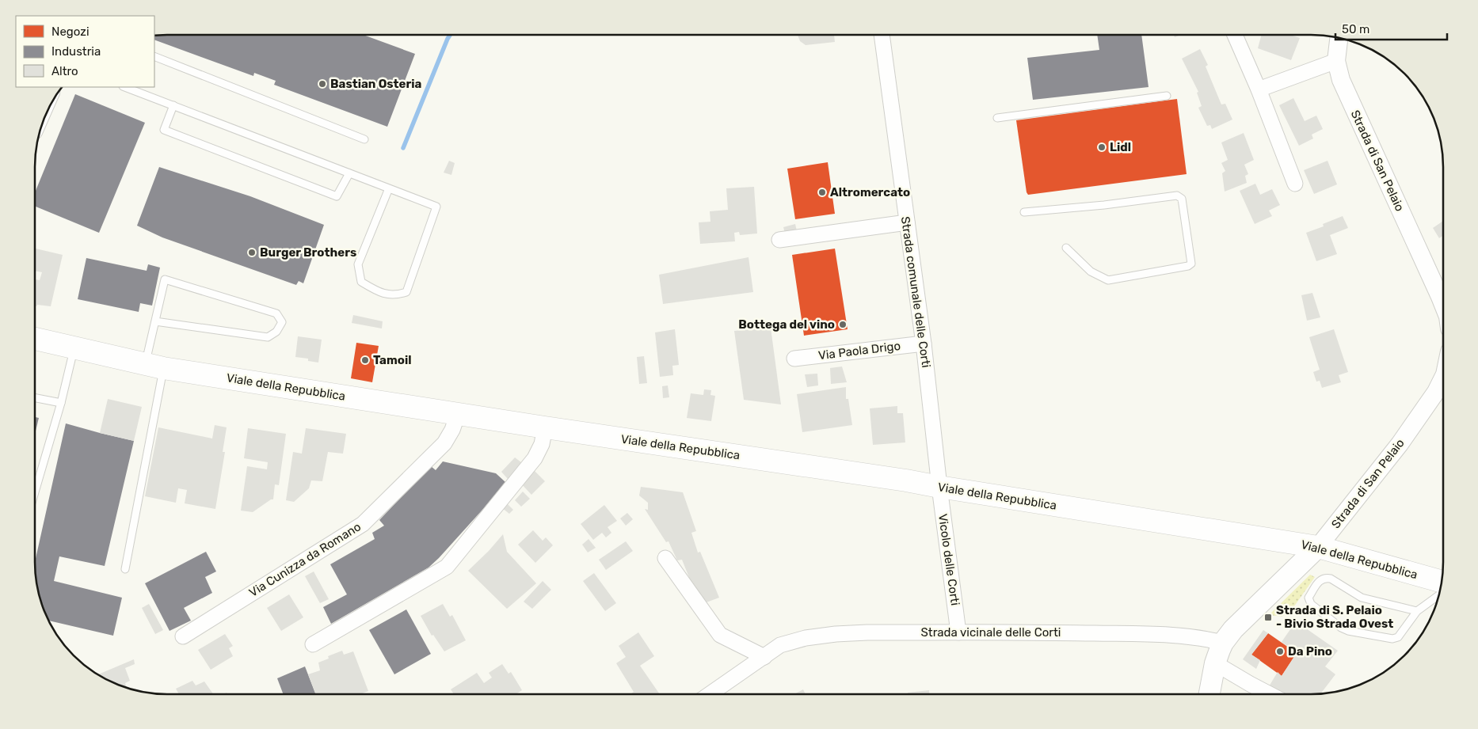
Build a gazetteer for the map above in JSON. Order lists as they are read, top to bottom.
{
  "streets": {
    "main road": ["Strada di San Pelaio", "Viale della Repubblica"],
    "street": [
      "Strada comunale delle Corti",
      "Via Paola Drigo",
      "Via Cunizza da Romano",
      "Vicolo delle Corti",
      "Strada vicinale delle Corti"
    ]
  },
  "crossings": [
    ["Strada di San Pelaio", "Viale della Repubblica"],
    ["Strada di San Pelaio", "Strada vicinale delle Corti"],
    ["Strada comunale delle Corti", "Via Paola Drigo"],
    ["Strada comunale delle Corti", "Viale della Repubblica"],
    ["Strada comunale delle Corti", "Vicolo delle Corti"],
    ["Viale della Repubblica", "Via Cunizza da Romano"],
    ["Viale della Repubblica", "Vicolo delle Corti"],
    ["Vicolo delle Corti", "Strada vicinale delle Corti"]
  ],
  "places": {
    "other": [
      "Bastian Osteria",
      "Lidl",
      "Altromercato",
      "Burger Brothers",
      "Bottega del vino",
      "Tamoil",
      "Da Pino"
    ],
    "transit": ["Strada di S. Pelaio - Bivio Strada Ovest"]
  },
  "legend": ["Negozi", "Industria", "Altro"],
  "scale_bar": "50 m"
}
